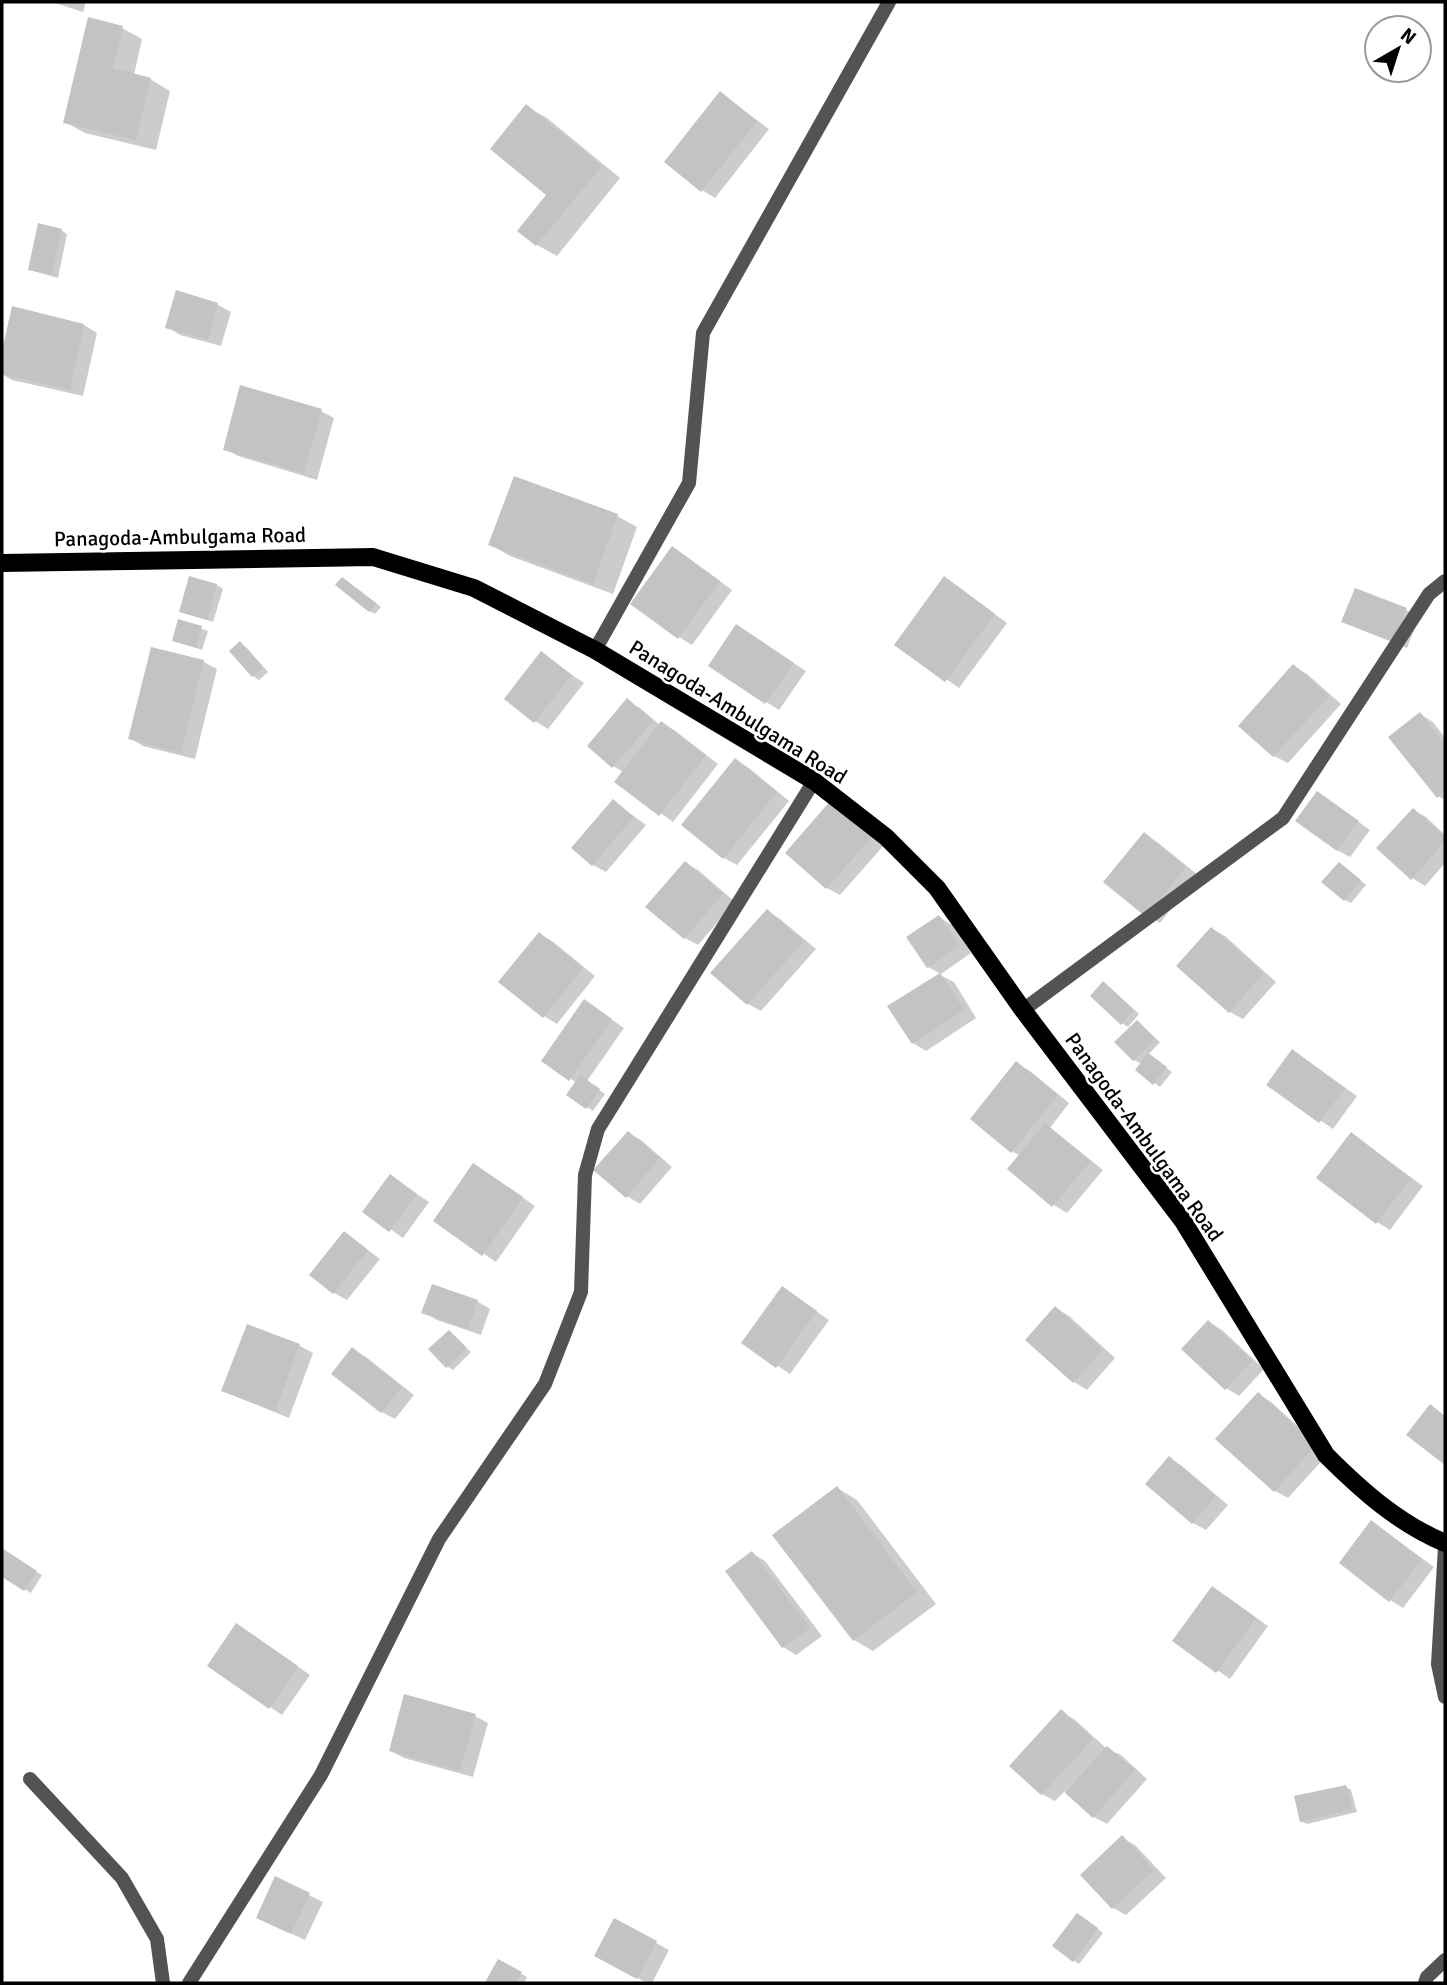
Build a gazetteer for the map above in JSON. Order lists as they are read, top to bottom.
{
  "streets": {
    "main road": ["Panagoda-Ambulgama Road"]
  },
  "north": "top right"
}
